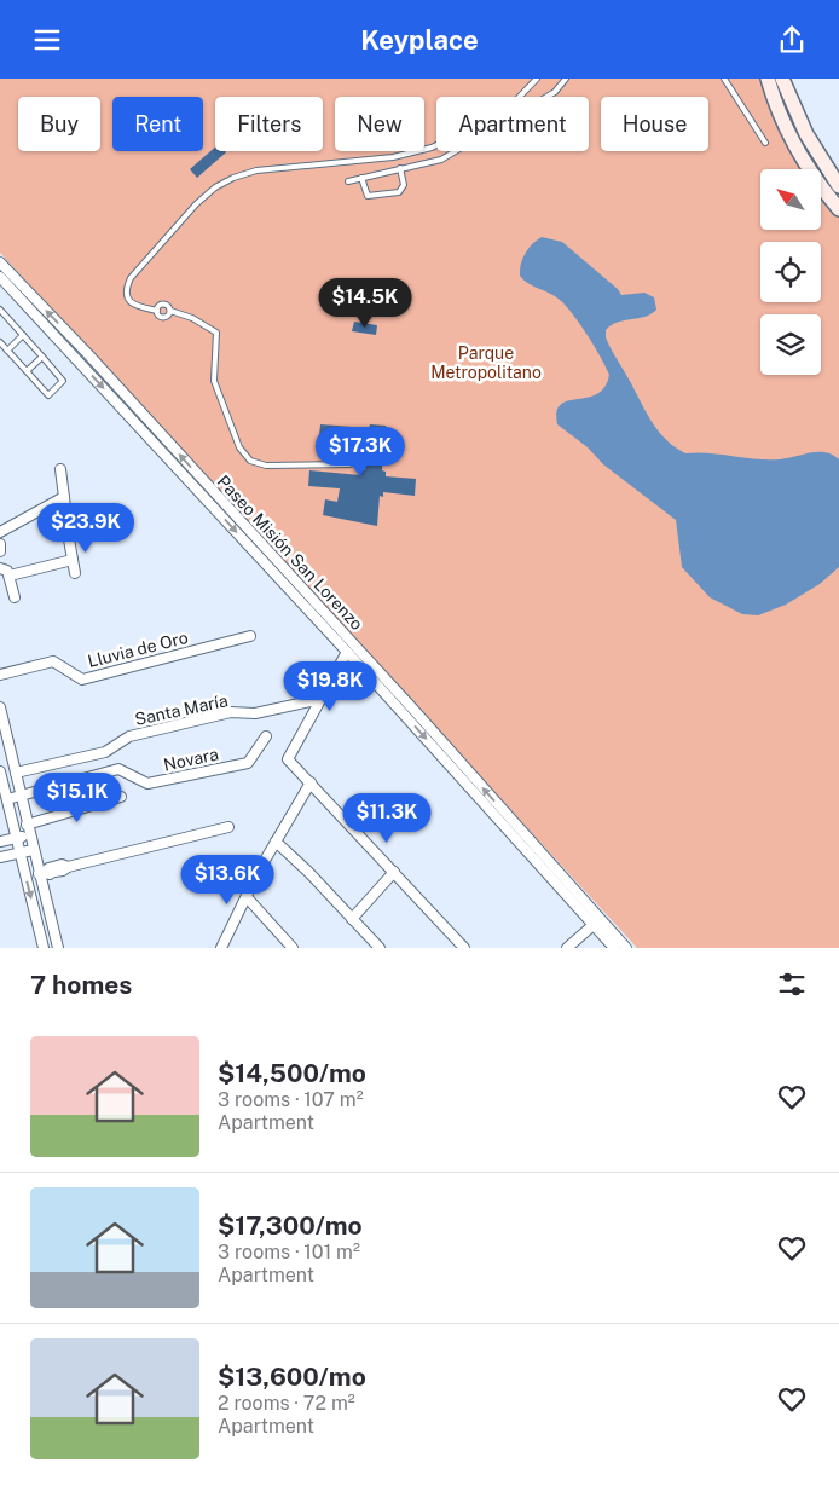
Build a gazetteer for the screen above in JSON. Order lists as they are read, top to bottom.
{
  "streets": {
    "street": [
      "Paseo Misión San Lorenzo",
      "Lluvia de Oro",
      "Santa María",
      "Novara"
    ]
  },
  "parks": ["Parque Metropolitano"],
  "north": "top left",
  "page": {
    "header": "Keyplace",
    "chip": [
      "Buy",
      "Rent",
      "Filters",
      "New",
      "Apartment",
      "House"
    ],
    "price": [
      "$14.5K",
      "$17.3K",
      "$23.9K",
      "$19.8K",
      "$15.1K",
      "$11.3K",
      "$13.6K"
    ],
    "heading": "7 homes",
    "list": [
      {
        "name": "$14,500/mo",
        "note": "3 rooms · 107 m² · Apartment"
      },
      {
        "name": "$17,300/mo",
        "note": "3 rooms · 101 m² · Apartment"
      },
      {
        "name": "$13,600/mo",
        "note": "2 rooms · 72 m² · Apartment"
      }
    ]
  }
}
